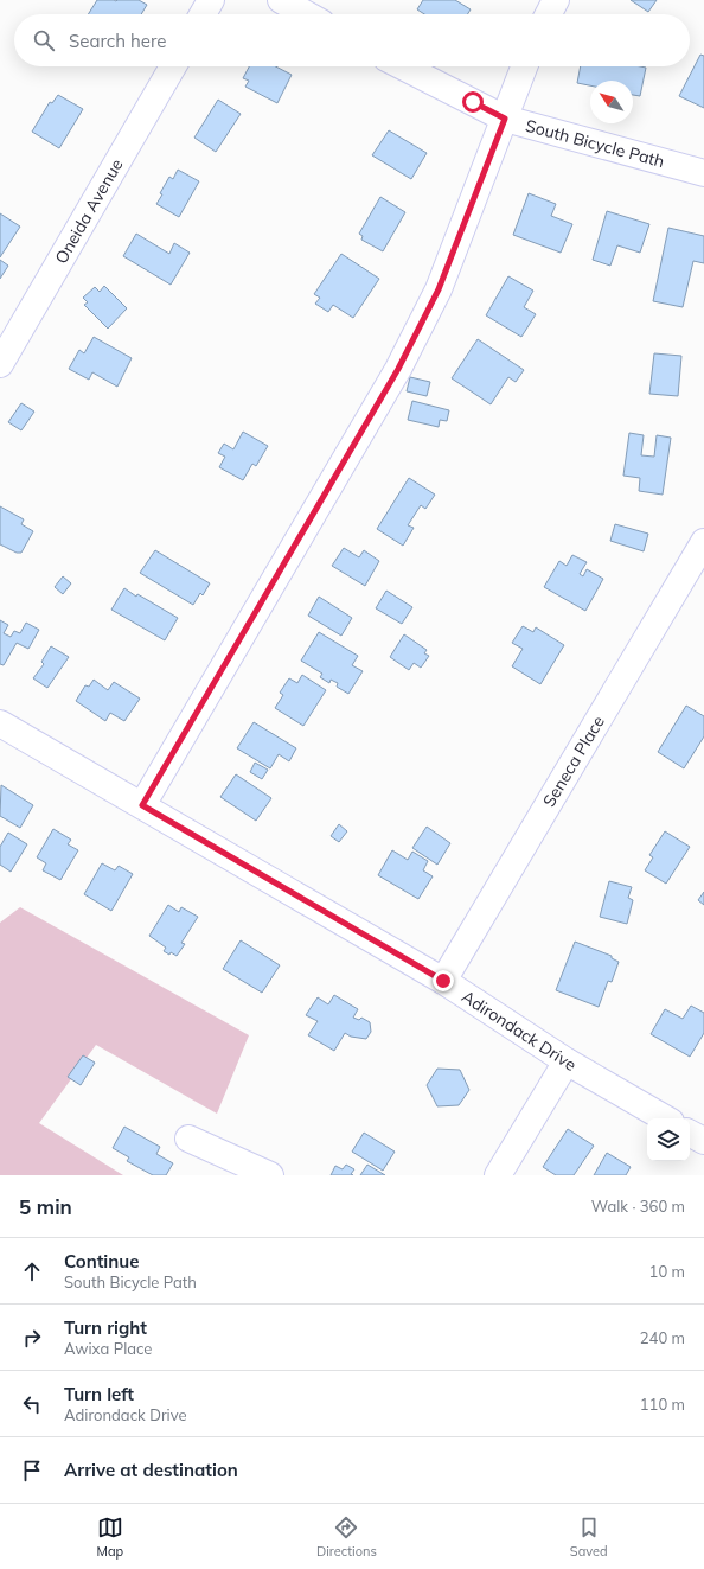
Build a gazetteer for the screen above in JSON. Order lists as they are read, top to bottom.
{
  "streets": {
    "street": [
      "South Bicycle Path",
      "Oneida Avenue",
      "Seneca Place",
      "Adirondack Drive"
    ]
  },
  "crossings": [
    ["Seneca Place", "Adirondack Drive"]
  ],
  "north": "top left",
  "page": {
    "search": "Search here",
    "heading": ["5 min", "Walk · 360 m"],
    "list": [
      ["Continue", "South Bicycle Path", "10 m"],
      ["Turn right", "Awixa Place", "240 m"],
      ["Turn left", "Adirondack Drive", "110 m"],
      "Arrive at destination"
    ],
    "nav": ["Map", "Directions", "Saved"]
  }
}
